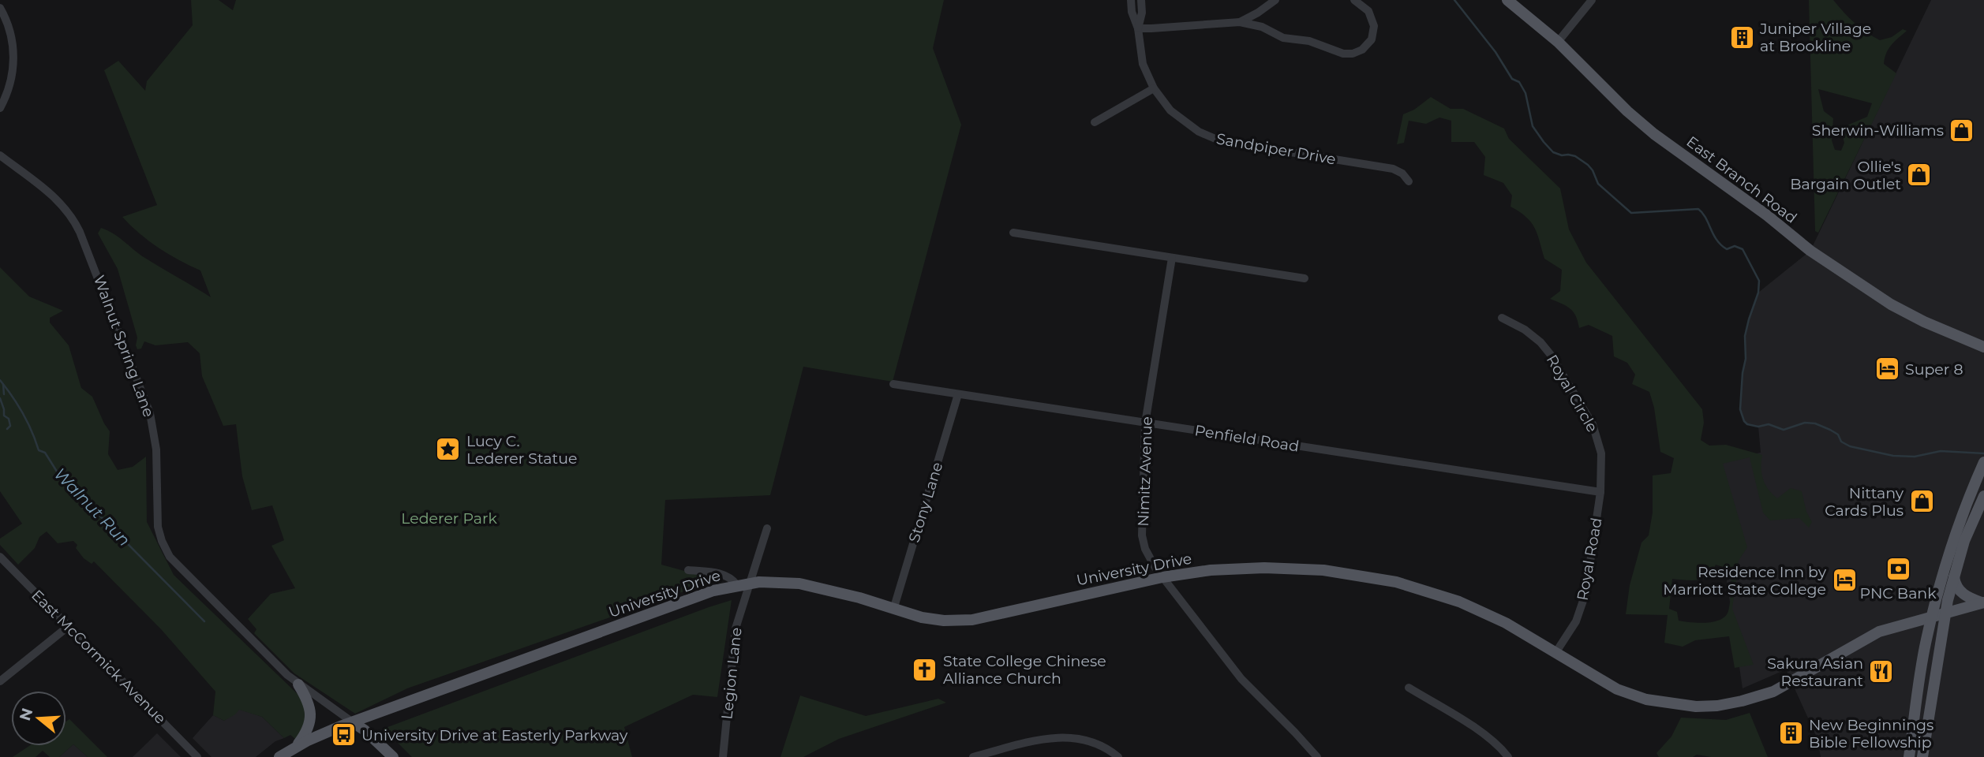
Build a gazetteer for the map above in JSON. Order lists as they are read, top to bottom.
{
  "streets": {
    "main road": ["East Branch Road", "University Drive"],
    "street": [
      "Sandpiper Drive",
      "Walnut Spring Lane",
      "Royal Circle",
      "Penfield Road",
      "Nimitz Avenue",
      "Stony Lane",
      "Royal Road",
      "East McCormick Avenue",
      "Legion Lane"
    ]
  },
  "crossings": [
    ["Walnut Spring Lane", "University Drive"],
    ["Royal Circle", "Penfield Road"],
    ["Royal Circle", "Royal Road"],
    ["Penfield Road", "Nimitz Avenue"],
    ["Penfield Road", "Stony Lane"],
    ["Penfield Road", "Royal Road"],
    ["Nimitz Avenue", "University Drive"],
    ["Stony Lane", "University Drive"],
    ["Royal Road", "University Drive"],
    ["University Drive", "Legion Lane"]
  ],
  "water": ["Walnut Run"],
  "parks": ["Lederer Park"],
  "places": {
    "building": ["Juniper Village at Brookline", "New Beginnings Bible Fellowship"],
    "shop": ["Sherwin-Williams", "Ollie's Bargain Outlet", "Nittany Cards Plus"],
    "hotel": ["Super 8", "Residence Inn by Marriott State College"],
    "place": ["Lucy C. Lederer Statue"],
    "bank": ["PNC Bank"],
    "church": ["State College Chinese Alliance Church"],
    "restaurant": ["Sakura Asian Restaurant"],
    "bus stop": ["University Drive at Easterly Parkway"]
  },
  "north": "left"
}
